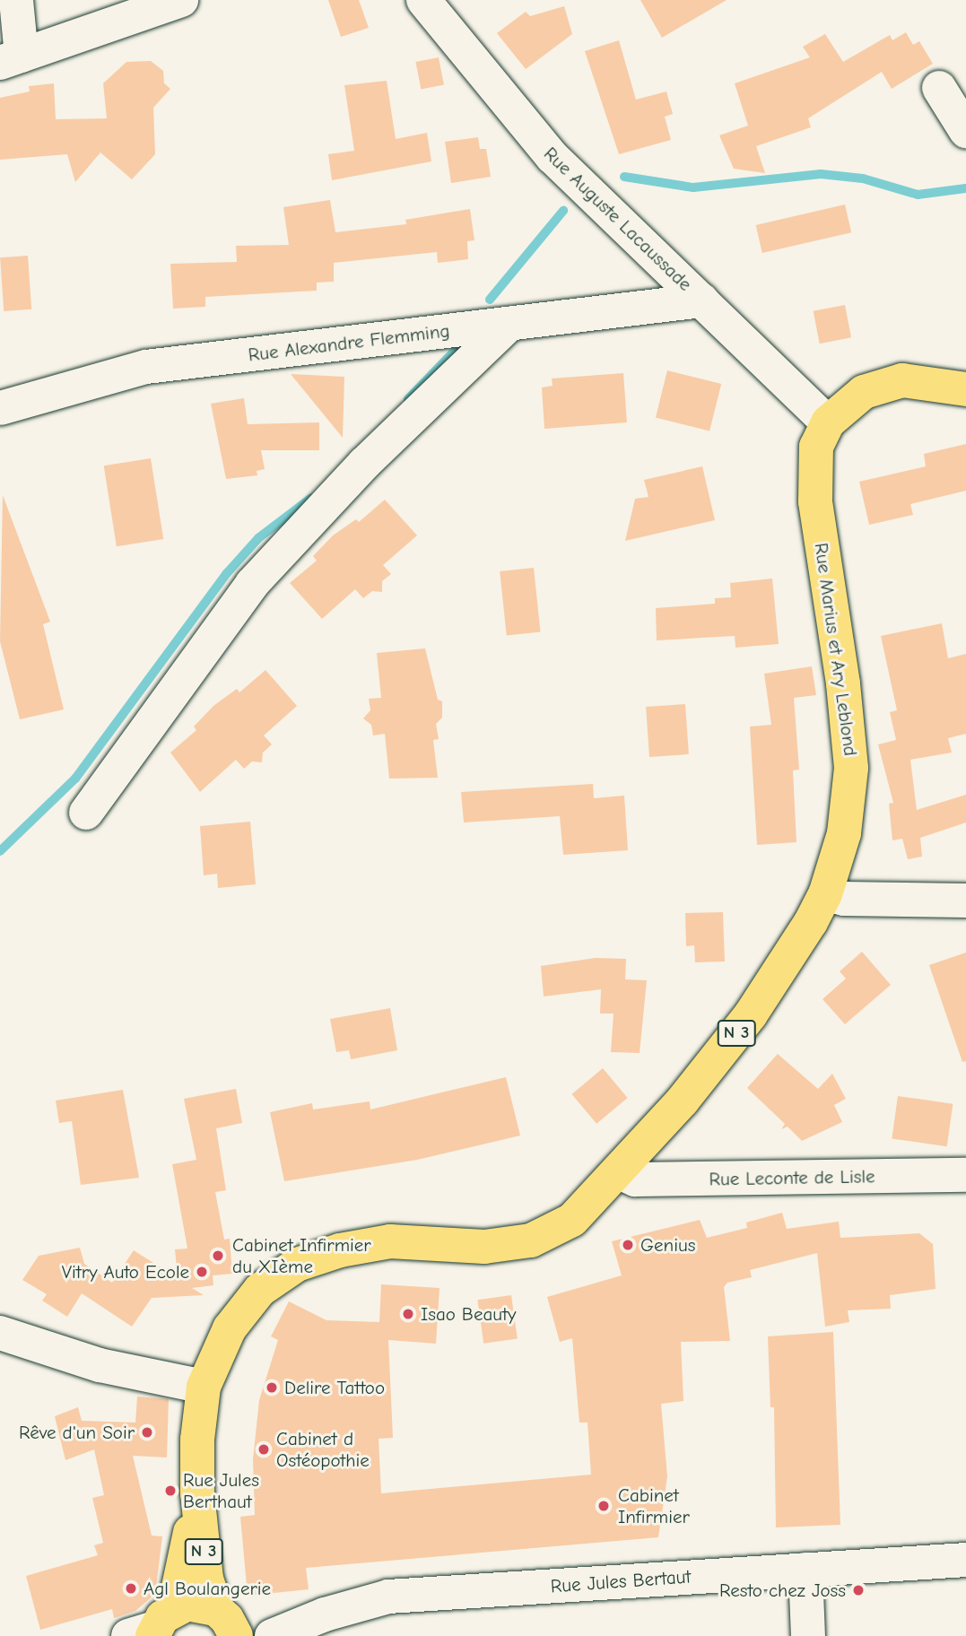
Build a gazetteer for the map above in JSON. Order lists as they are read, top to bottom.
{
  "streets": {
    "main road": ["Rue Marius et Ary Leblond", "N 3"],
    "street": [
      "Rue Auguste Lacaussade",
      "Rue Alexandre Flemming",
      "Rue Leconte de Lisle",
      "Rue Jules Bertaut"
    ]
  },
  "crossings": [
    ["Rue Auguste Lacaussade", "Rue Alexandre Flemming"],
    ["Rue Auguste Lacaussade", "Rue Marius et Ary Leblond"],
    ["Rue Marius et Ary Leblond", "N 3"],
    ["Rue Marius et Ary Leblond", "Rue Leconte de Lisle"],
    ["Rue Marius et Ary Leblond", "Rue Jules Bertaut"],
    ["N 3", "Rue Jules Bertaut"]
  ],
  "places": [
    "Genius",
    "Cabinet Infirmier du XIème",
    "Vitry Auto Ecole",
    "Isao Beauty",
    "Delire Tattoo",
    "Rêve d'un Soir",
    "Cabinet d Ostéopothie",
    "Rue Jules Berthaut",
    "Cabinet Infirmier",
    "Agl Boulangerie",
    "Resto chez Joss"
  ]
}
